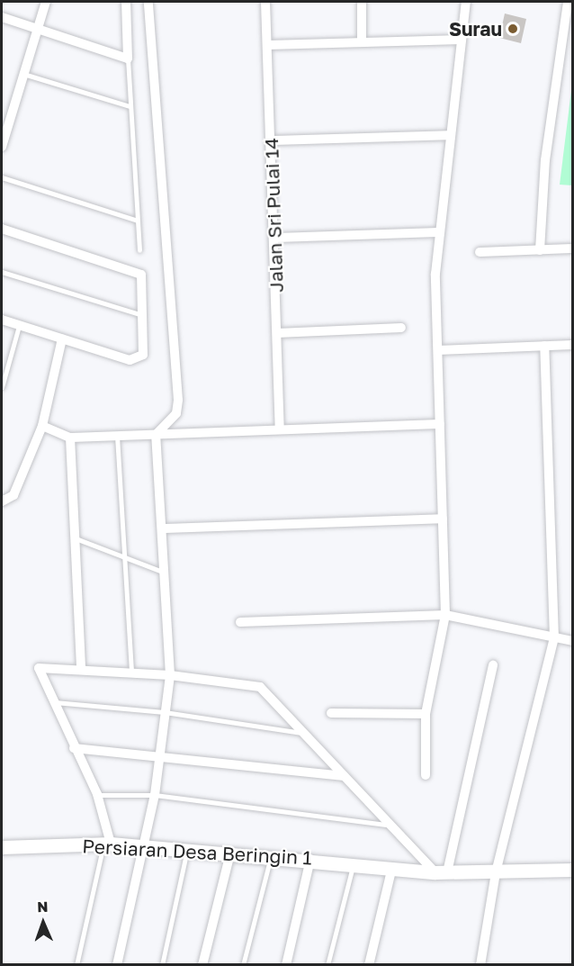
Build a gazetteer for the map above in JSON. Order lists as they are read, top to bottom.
{
  "streets": {
    "main road": ["Persiaran Desa Beringin 1"],
    "street": ["Jalan Sri Pulai 14"]
  },
  "places": ["Surau"],
  "north": "top"
}
